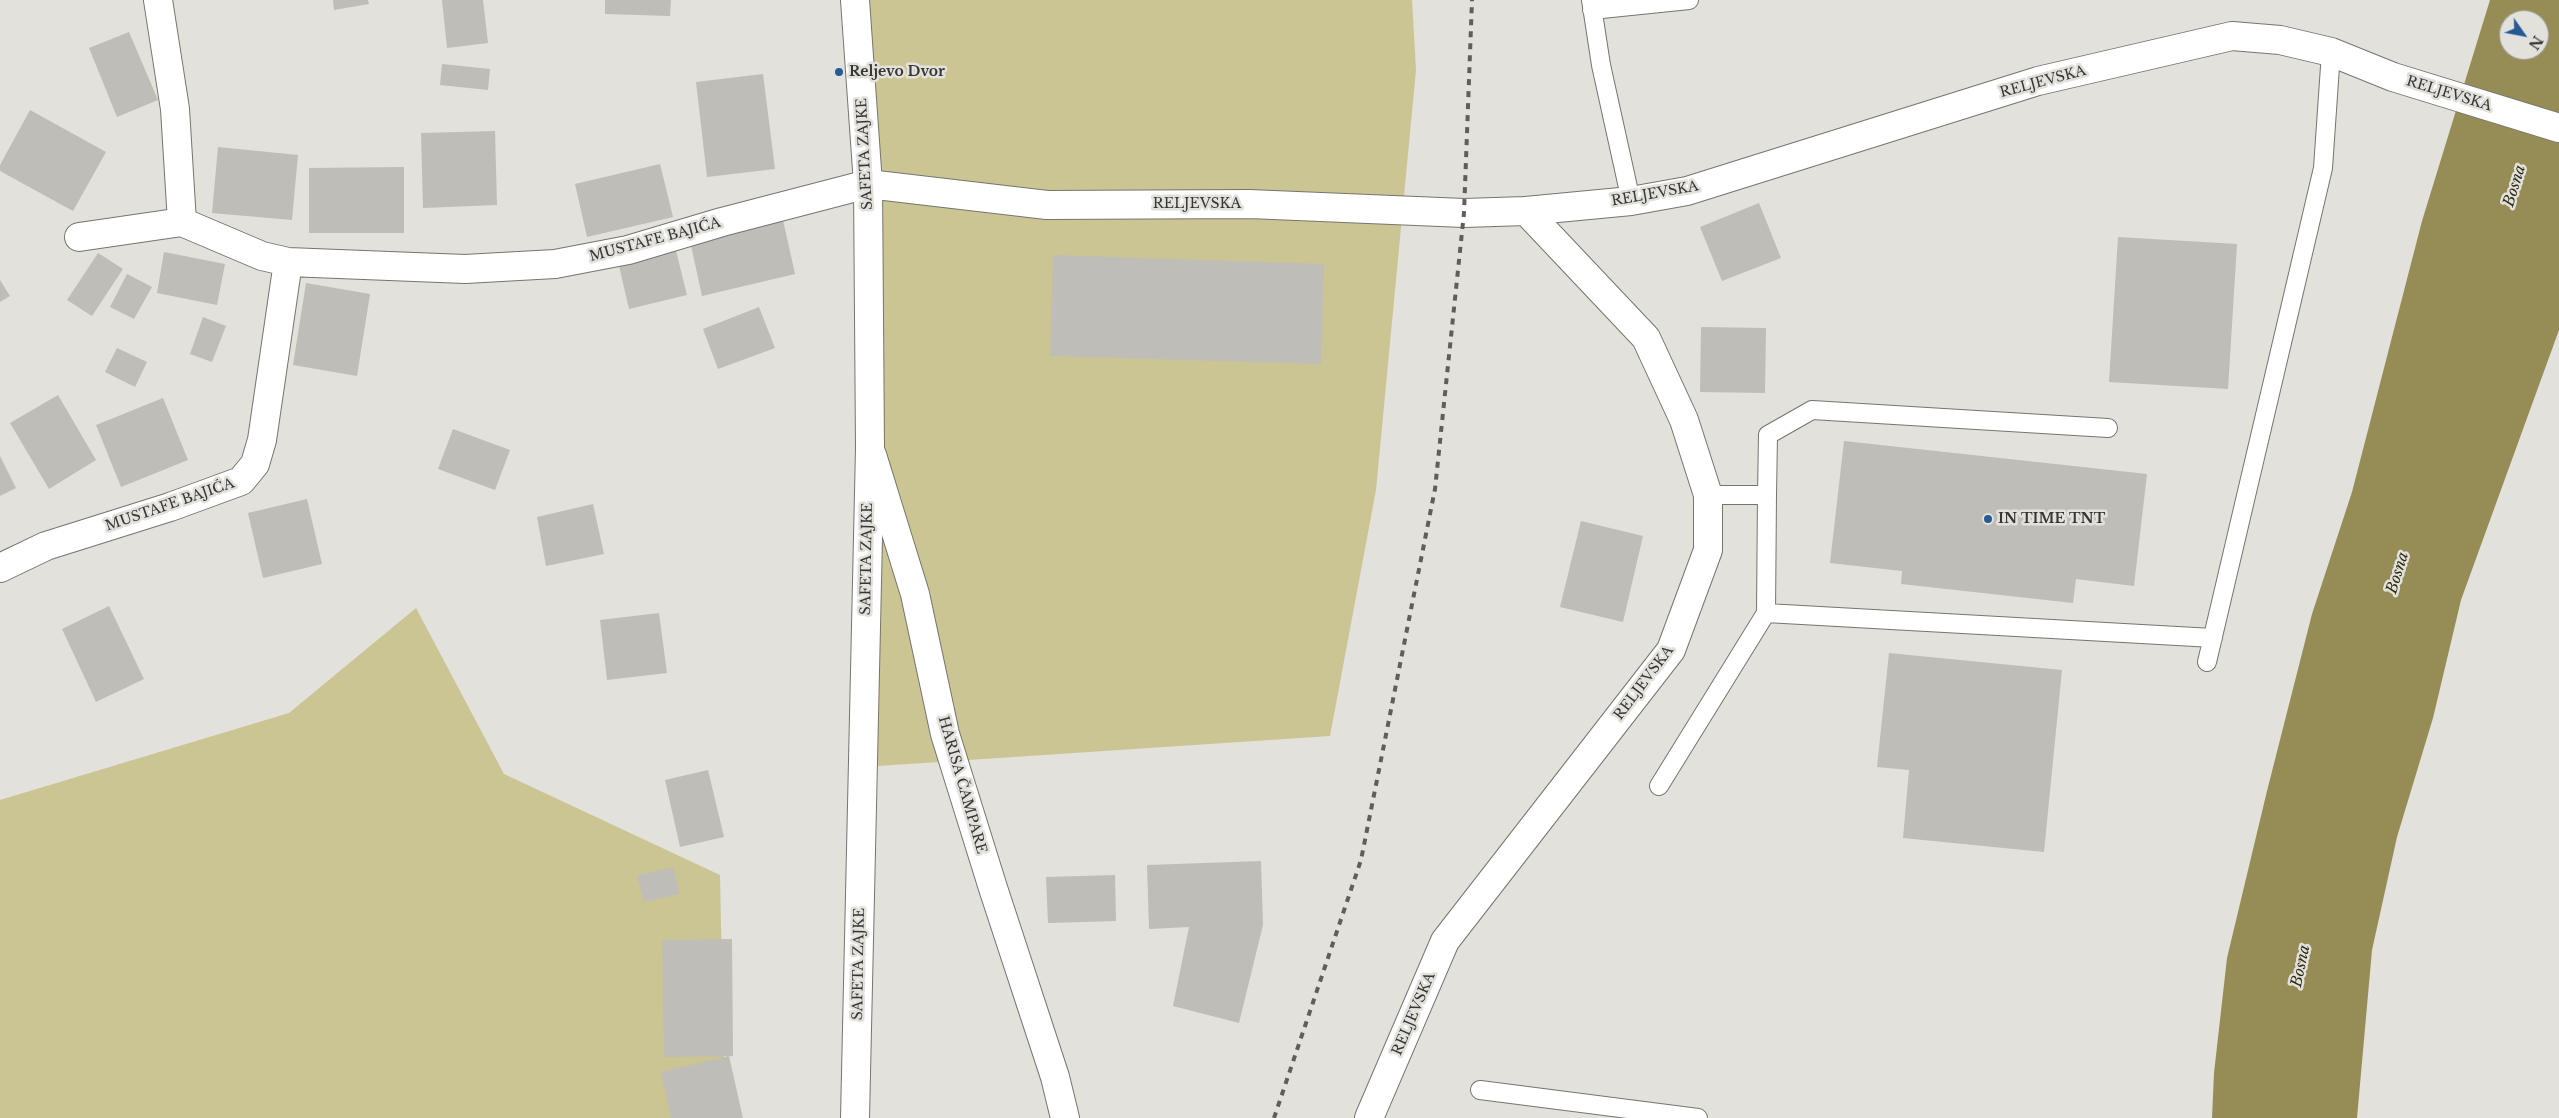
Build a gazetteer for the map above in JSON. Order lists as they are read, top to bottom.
{
  "streets": {
    "street": [
      "RELJEVSKA",
      "SAFETA ZAJKE",
      "MUSTAFE BAJIĆA",
      "HARISA ČAMPARE"
    ]
  },
  "crossings": [
    ["RELJEVSKA", "SAFETA ZAJKE"],
    ["RELJEVSKA", "MUSTAFE BAJIĆA"],
    ["SAFETA ZAJKE", "MUSTAFE BAJIĆA"],
    ["SAFETA ZAJKE", "HARISA ČAMPARE"]
  ],
  "water": ["Bosna"],
  "places": ["Reljevo Dvor", "IN TIME TNT"],
  "north": "bottom right"
}
